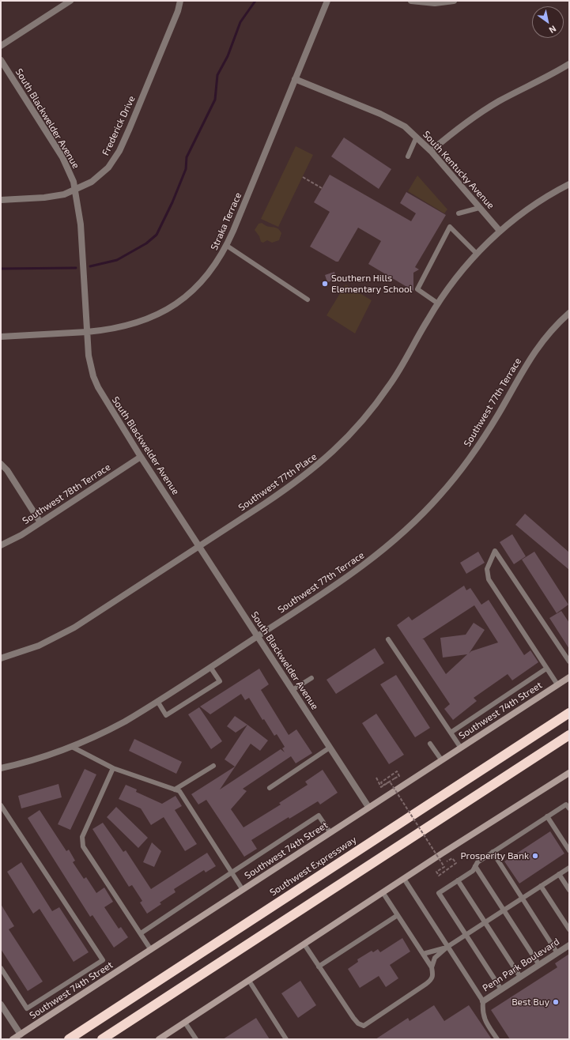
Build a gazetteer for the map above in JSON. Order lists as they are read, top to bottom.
{
  "streets": {
    "highway": ["Southwest Expressway"],
    "main road": ["Southwest 74th Street"],
    "street": [
      "South Blackwelder Avenue",
      "Frederick Drive",
      "South Kentucky Avenue",
      "Straka Terrace",
      "Southwest 77th Terrace",
      "Southwest 77th Place",
      "Southwest 78th Terrace",
      "Penn Park Boulevard"
    ]
  },
  "crossings": [
    ["South Blackwelder Avenue", "Frederick Drive"],
    ["South Blackwelder Avenue", "Straka Terrace"],
    ["South Blackwelder Avenue", "Southwest 77th Terrace"],
    ["South Blackwelder Avenue", "Southwest 77th Place"],
    ["South Blackwelder Avenue", "Southwest 78th Terrace"],
    ["South Blackwelder Avenue", "Southwest 74th Street"],
    ["South Kentucky Avenue", "Straka Terrace"],
    ["South Kentucky Avenue", "Southwest 77th Place"]
  ],
  "places": ["Southern Hills Elementary School", "Prosperity Bank", "Best Buy"],
  "north": "bottom right"
}
